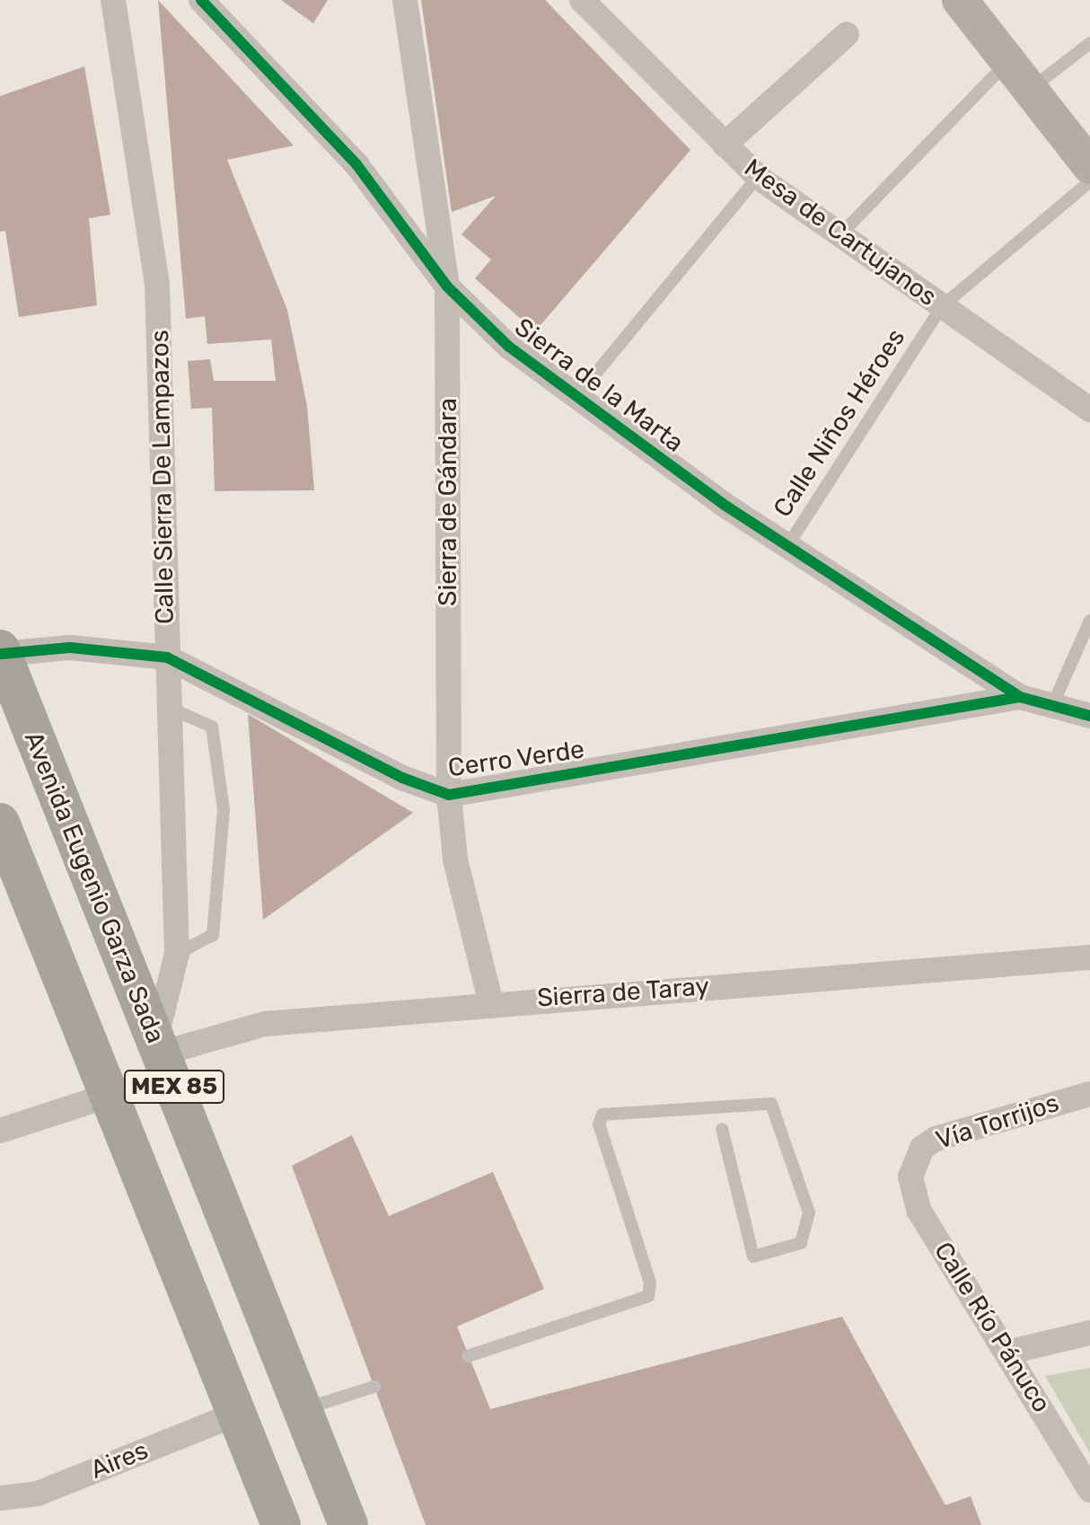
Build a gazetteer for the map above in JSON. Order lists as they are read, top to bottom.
{
  "streets": {
    "highway": ["Avenida Eugenio Garza Sada", "MEX 85"],
    "street": [
      "Mesa de Cartujanos",
      "Sierra de la Marta",
      "Calle Sierra De Lampazos",
      "Sierra de Gándara",
      "Cerro Verde",
      "Sierra de Taray",
      "Vía Torrijos",
      "Calle Río Pánuco",
      "Aires"
    ],
    "lane": ["Calle Niños Héroes"]
  },
  "crossings": [
    ["Mesa de Cartujanos", "Calle Niños Héroes"],
    ["Sierra de la Marta", "Calle Niños Héroes"],
    ["Sierra de la Marta", "Sierra de Gándara"],
    ["Sierra de la Marta", "Cerro Verde"],
    ["Calle Sierra De Lampazos", "Cerro Verde"],
    ["Calle Sierra De Lampazos", "Avenida Eugenio Garza Sada"],
    ["Calle Sierra De Lampazos", "Sierra de Taray"],
    ["Sierra de Gándara", "Cerro Verde"],
    ["Sierra de Gándara", "Sierra de Taray"],
    ["Cerro Verde", "Avenida Eugenio Garza Sada"],
    ["Avenida Eugenio Garza Sada", "Sierra de Taray"],
    ["MEX 85", "Aires"],
    ["Vía Torrijos", "Calle Río Pánuco"]
  ]
}
